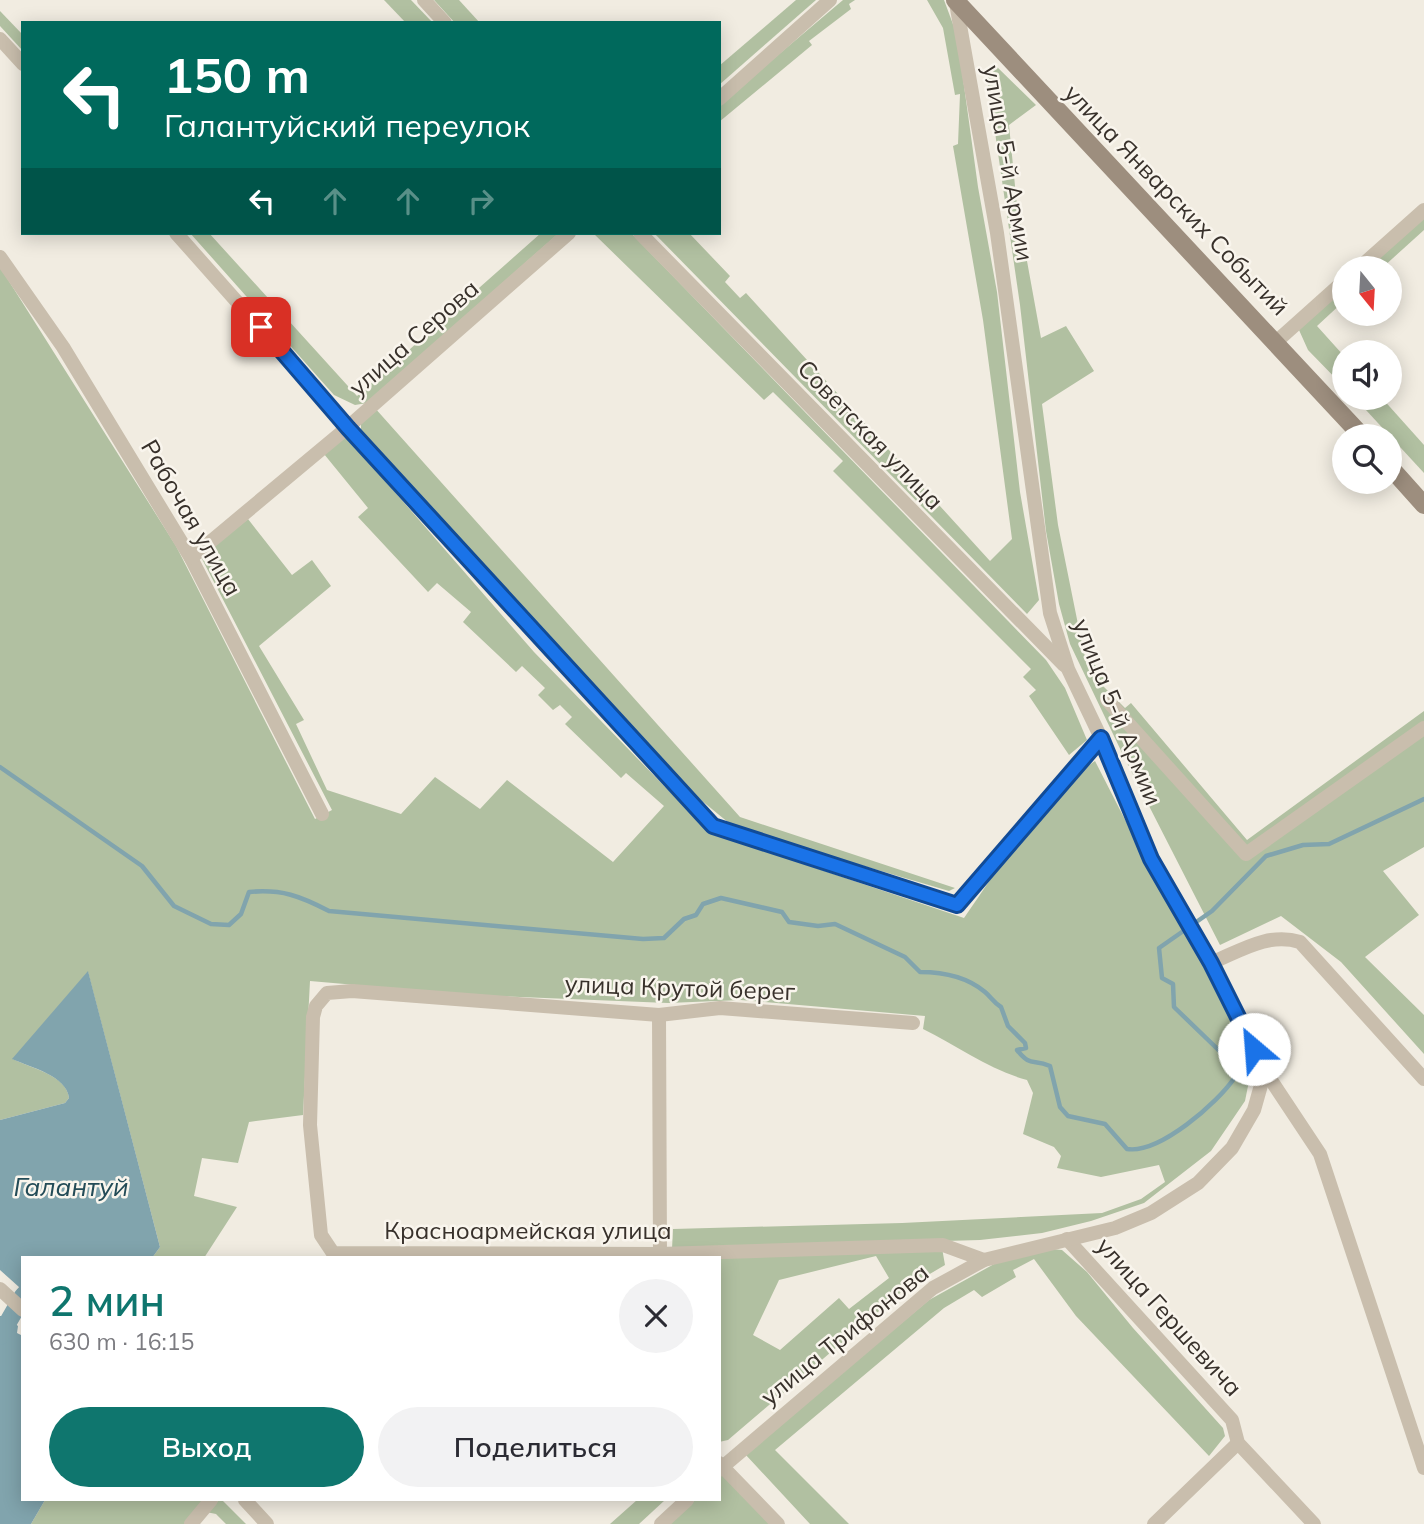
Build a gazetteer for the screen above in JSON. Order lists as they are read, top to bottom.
{
  "streets": {
    "street": [
      "улица 5-й Армии",
      "улица Январских Событий",
      "улица Серова",
      "Советская улица",
      "Рабочая улица",
      "улица Крутой берег",
      "Красноармейская улица",
      "улица Гершевича",
      "улица Трифонова"
    ]
  },
  "crossings": [
    ["улица 5-й Армии", "улица Январских Событий"],
    ["улица 5-й Армии", "Советская улица"],
    ["улица 5-й Армии", "улица Трифонова"],
    ["улица Серова", "Рабочая улица"],
    ["улица Крутой берег", "Красноармейская улица"],
    ["Красноармейская улица", "улица Трифонова"],
    ["улица Гершевича", "улица Трифонова"]
  ],
  "water": ["Галантуй"],
  "north": "bottom",
  "page": {
    "turn": ["150 m", "Галантуйский переулок"],
    "heading": ["2 мин", "630 m · 16:15"],
    "buttons": ["Выход", "Поделиться"]
  }
}
